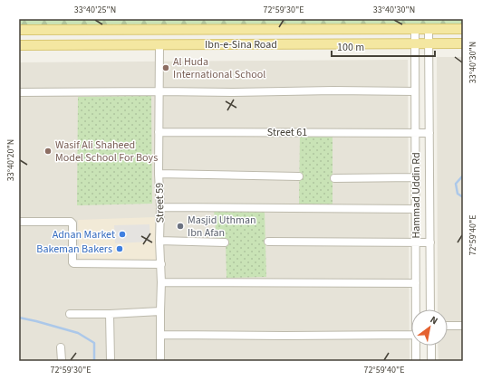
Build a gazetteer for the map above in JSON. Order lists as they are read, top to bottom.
{
  "streets": {
    "main road": ["Ibn-e-Sina Road"],
    "street": ["Street 61", "Hammad Uddin Rd", "Street 59"]
  },
  "crossings": [
    ["Ibn-e-Sina Road", "Hammad Uddin Rd"],
    ["Ibn-e-Sina Road", "Street 59"],
    ["Street 61", "Hammad Uddin Rd"],
    ["Street 61", "Street 59"]
  ],
  "places": [
    "Al Huda International School",
    "Wasif Ali Shaheed Model School For Boys",
    "Masjid Uthman Ibn Afan",
    "Adnan Market",
    "Bakeman Bakers"
  ],
  "scale_bar": "100 m",
  "north": "top right",
  "coordinates": [
    "33°40'25\"N",
    "72°59'30\"E",
    "33°40'30\"N",
    "33°40'20\"N",
    "72°59'40\"E"
  ]
}
